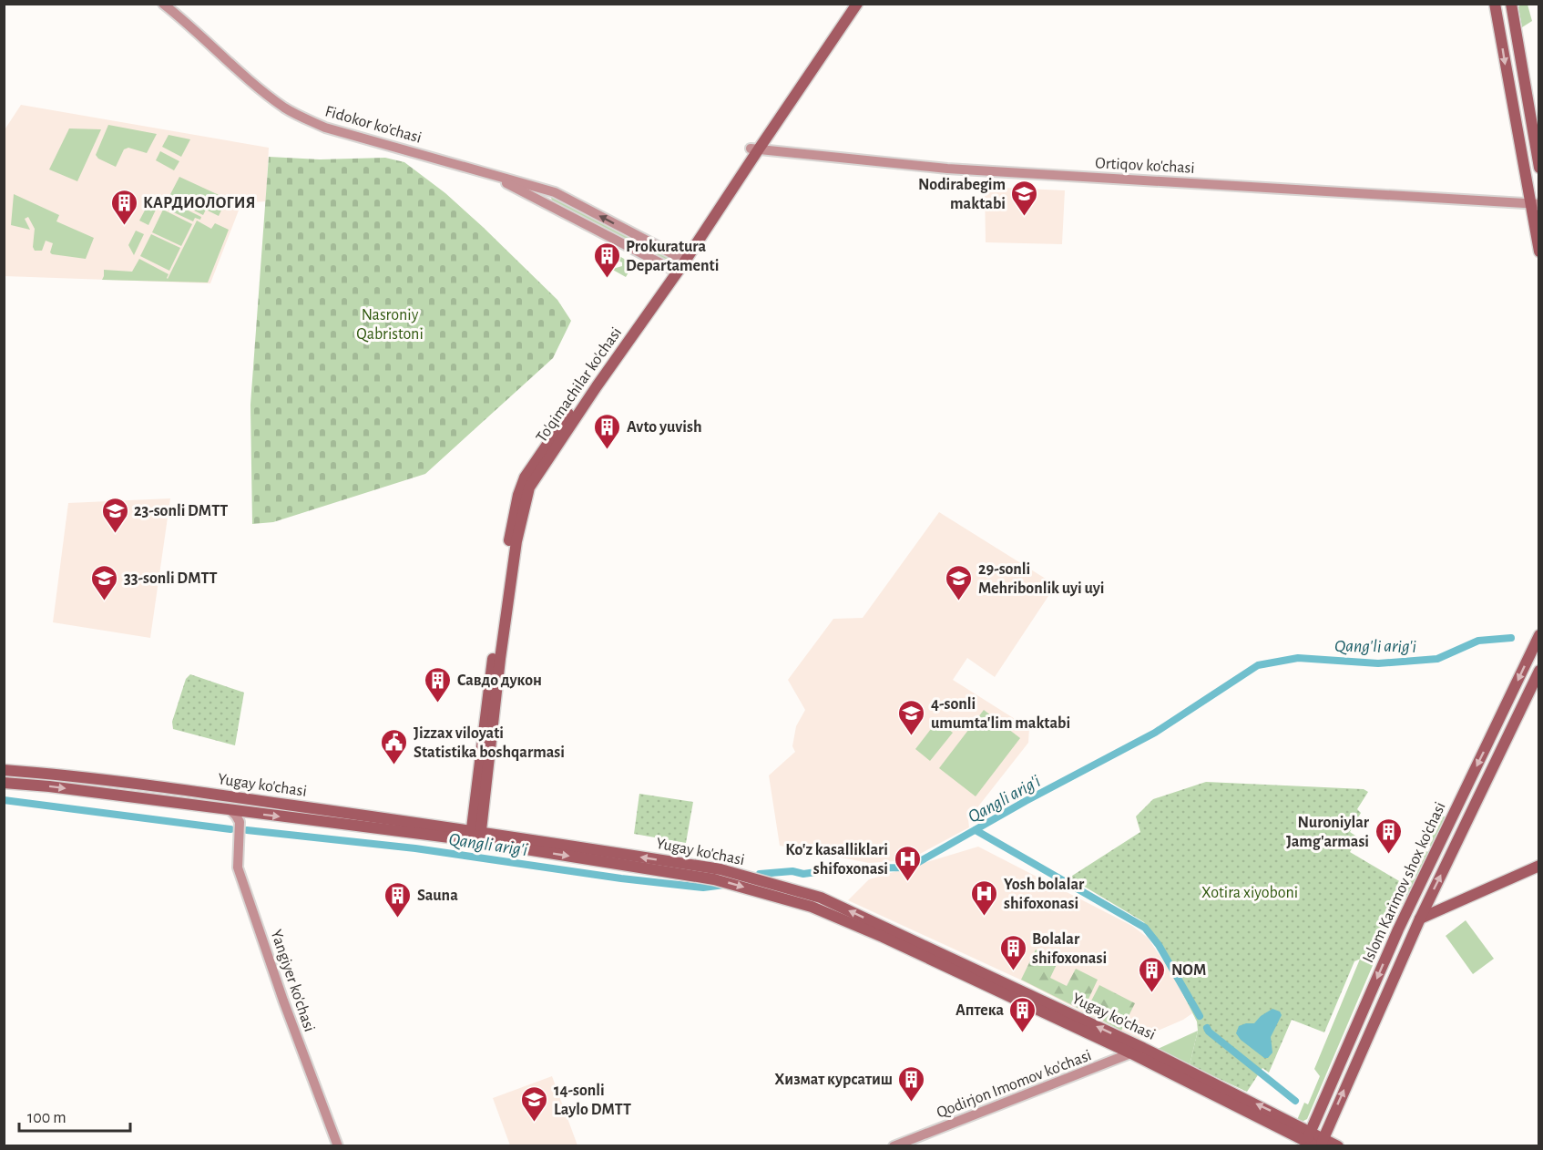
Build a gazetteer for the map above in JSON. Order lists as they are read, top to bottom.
{
  "streets": {
    "main road": ["To'qimachilar ko'chasi", "Yugay ko'chasi", "Islom Karimov shox ko'chasi"],
    "street": [
      "Fidokor ko'chasi",
      "Ortiqov ko'chasi",
      "Yangiyer ko'chasi",
      "Qodirjon Imomov ko'chasi"
    ]
  },
  "crossings": [
    ["Fidokor ko'chasi", "To'qimachilar ko'chasi"],
    ["Ortiqov ko'chasi", "To'qimachilar ko'chasi"],
    ["To'qimachilar ko'chasi", "Yugay ko'chasi"],
    ["Yugay ko'chasi", "Islom Karimov shox ko'chasi"],
    ["Yugay ko'chasi", "Yangiyer ko'chasi"],
    ["Yugay ko'chasi", "Qodirjon Imomov ko'chasi"]
  ],
  "water": ["Qang'li arig'i", "Qangli arig'i"],
  "parks": ["Nasroniy Qabristoni", "Xotira xiyoboni"],
  "places": {
    "school or university": [
      "Nodirabegim maktabi",
      "23-sonli DMTT",
      "33-sonli DMTT",
      "29-sonli Mehribonlik uyi uyi",
      "4-sonli umumta'lim maktabi",
      "14-sonli Laylo DMTT"
    ],
    "building": [
      "КАРДИОЛОГИЯ",
      "Prokuratura Departamenti",
      "Avto yuvish",
      "Cавдо дукон",
      "Nuroniylar Jamg'armasi",
      "Sauna",
      "Bolalar shifoxonasi",
      "NOM",
      "Аптека",
      "Хизмат курсатиш"
    ],
    "public building": ["Jizzax viloyati Statistika boshqarmasi"],
    "hospital": ["Ko'z kasalliklari shifoxonasi", "Yosh bolalar shifoxonasi"]
  },
  "scale_bar": "100 m"
}
